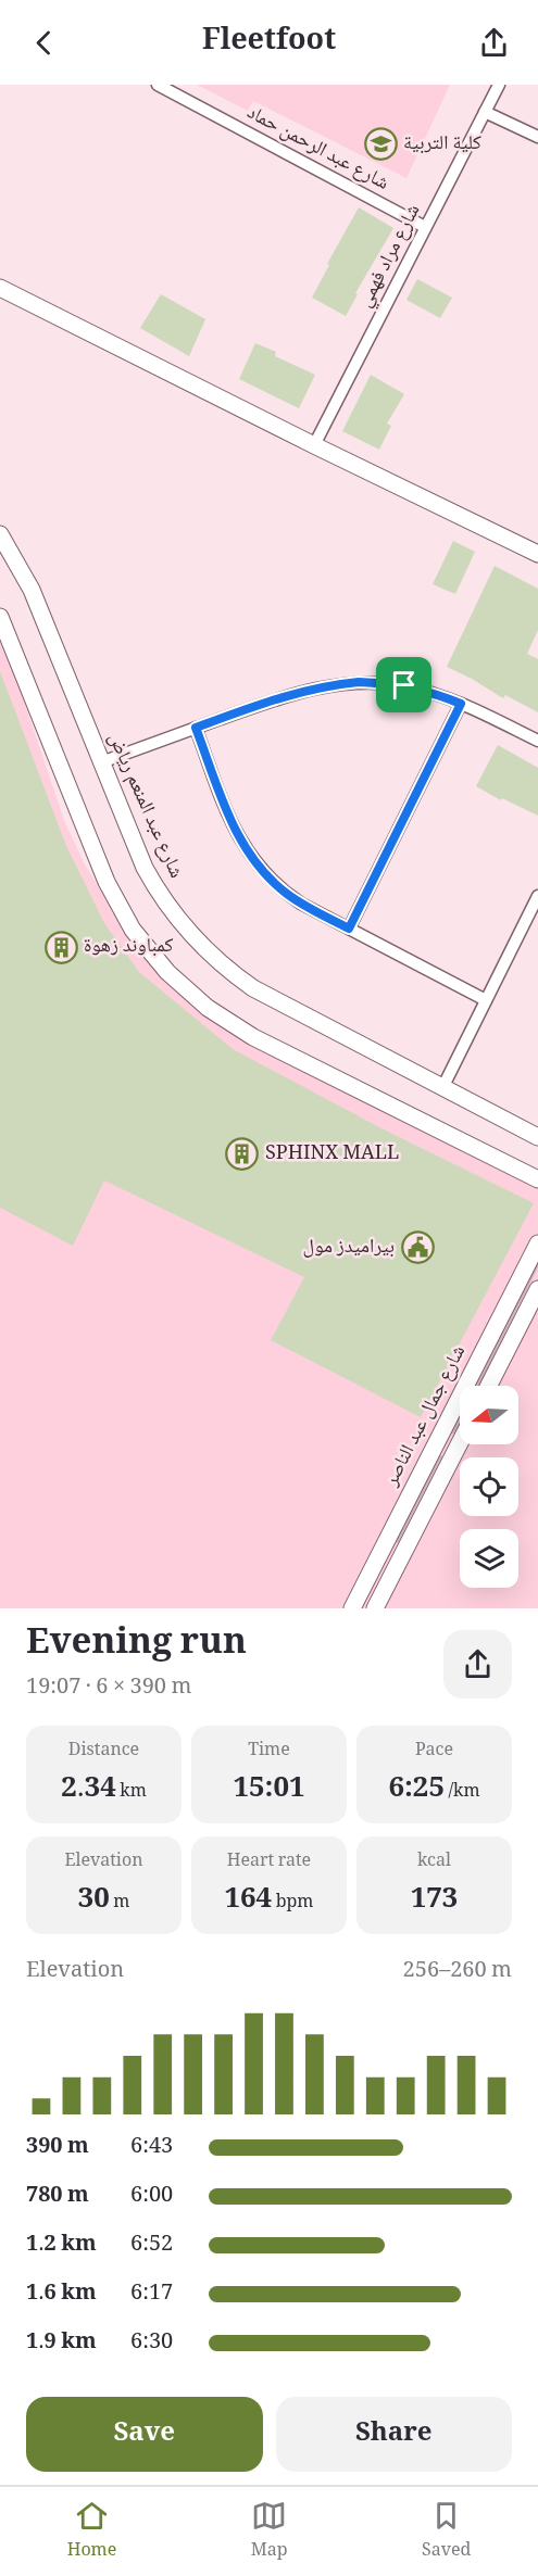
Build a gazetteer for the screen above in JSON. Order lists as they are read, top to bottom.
{
  "streets": {
    "street": [
      "شارع عبد الرحمن حماد",
      "شارع مراد فهمي",
      "شارع عبد المنعم رياض",
      "شارع جمال عبد الناصر"
    ]
  },
  "crossings": [
    ["شارع عبد الرحمن حماد", "شارع مراد فهمي"]
  ],
  "places": {
    "school or university": ["كلية التربية"],
    "building": ["كمباوند زهوة", "SPHINX MALL"],
    "public building": ["بيراميدز مول"]
  },
  "north": "left",
  "page": {
    "header": "Fleetfoot",
    "heading": ["Evening run", "19:07 · 6 × 390 m"],
    "stats": [
      ["Distance", "2.34 km"],
      ["Time", "15:01"],
      ["Pace", "6:25 /km"],
      ["Elevation", "30 m"],
      ["Heart rate", "164 bpm"],
      ["kcal", "173"]
    ],
    "chart": ["Elevation", "256–260 m"],
    "list": [
      {
        "name": "390 m",
        "note": "6:43"
      },
      {
        "name": "780 m",
        "note": "6:00"
      },
      {
        "name": "1.2 km",
        "note": "6:52"
      },
      {
        "name": "1.6 km",
        "note": "6:17"
      },
      {
        "name": "1.9 km",
        "note": "6:30"
      }
    ],
    "buttons": ["Save", "Share"],
    "tabs": ["Home", "Map", "Saved"]
  }
}
